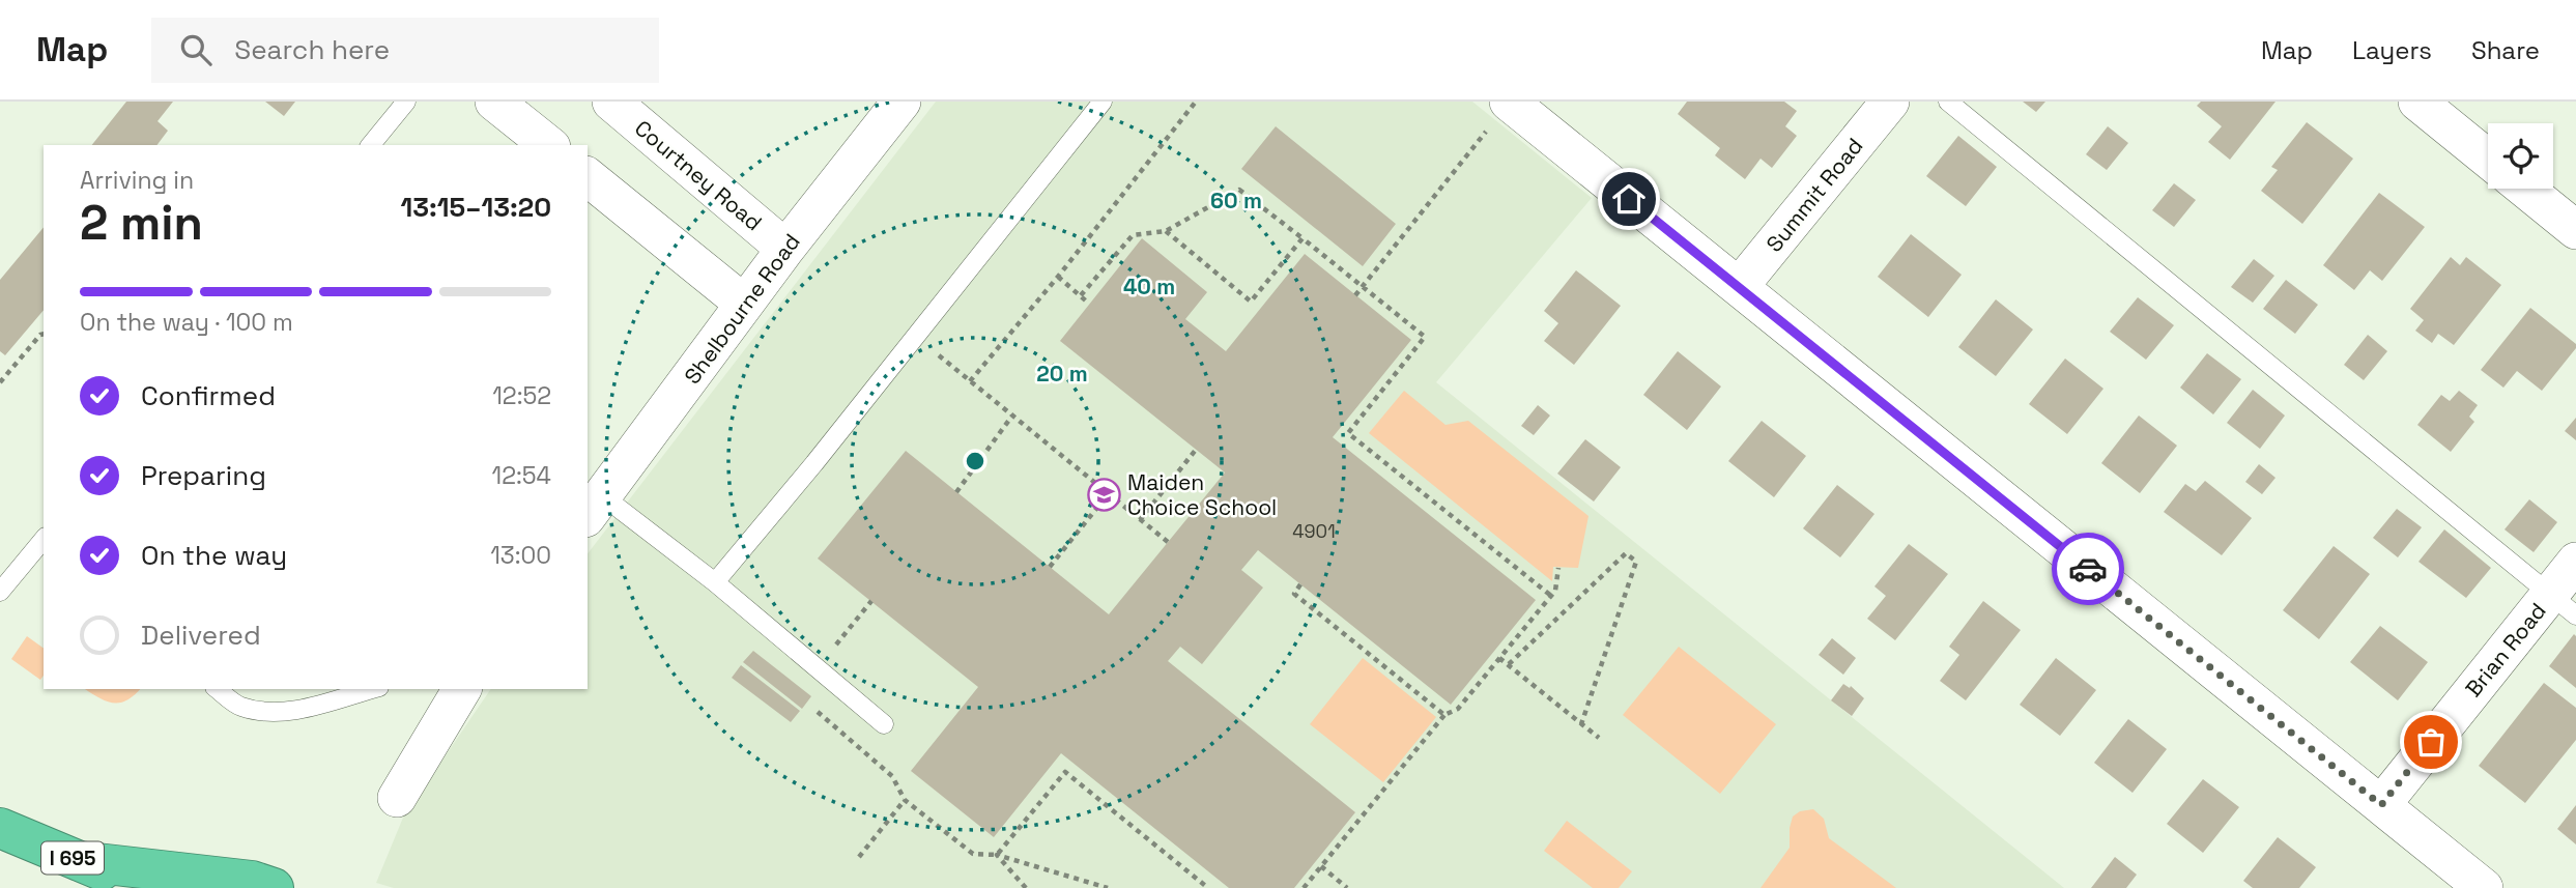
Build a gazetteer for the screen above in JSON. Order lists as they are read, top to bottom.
{
  "streets": {
    "highway": ["I 695"],
    "street": [
      "Courtney Road",
      "Summit Road",
      "Shelbourne Road",
      "Brian Road"
    ]
  },
  "crossings": [
    ["Courtney Road", "Shelbourne Road"]
  ],
  "places": {
    "school or university": ["Maiden Choice School"]
  },
  "house_numbers": ["4901"],
  "page": {
    "header": "Map",
    "search": "Search here",
    "nav": ["Map", "Layers", "Share"],
    "heading": ["2 min", "Arriving in", "13:15–13:20"],
    "bar": "On the way · 100 m",
    "list": [
      ["Confirmed", "12:52"],
      ["Preparing", "12:54"],
      ["On the way", "13:00"],
      "Delivered"
    ]
  },
  "rings": ["60 m", "40 m", "20 m"]
}
